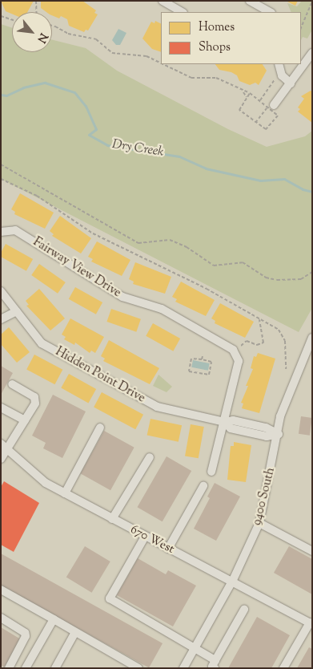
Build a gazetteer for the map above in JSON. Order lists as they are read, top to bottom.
{
  "streets": {
    "street": [
      "Fairway View Drive",
      "Hidden Point Drive",
      "9400 South",
      "670 West"
    ]
  },
  "crossings": [
    ["Fairway View Drive", "Hidden Point Drive"],
    ["Hidden Point Drive", "9400 South"],
    ["9400 South", "670 West"]
  ],
  "water": ["Dry Creek"],
  "legend": ["Homes", "Shops"],
  "north": "bottom right"
}
